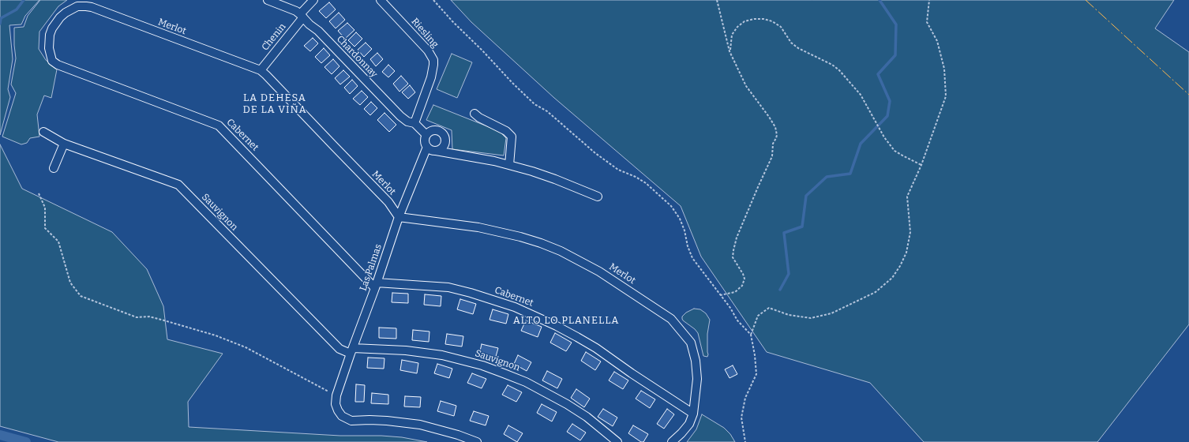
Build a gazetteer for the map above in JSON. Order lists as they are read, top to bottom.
{
  "streets": {
    "street": [
      "Merlot",
      "Riesling",
      "Chenin",
      "Chardonnay",
      "Cabernet",
      "Sauvignon",
      "Las Palmas"
    ]
  },
  "crossings": [
    ["Merlot", "Chenin"],
    ["Merlot", "Cabernet"],
    ["Merlot", "Las Palmas"],
    ["Riesling", "Chardonnay"],
    ["Chenin", "Chardonnay"],
    ["Chardonnay", "Las Palmas"],
    ["Cabernet", "Las Palmas"],
    ["Sauvignon", "Las Palmas"]
  ],
  "districts": ["LA DEHESA DE LA VIÑA", "ALTO LO PLANELLA"]
}
